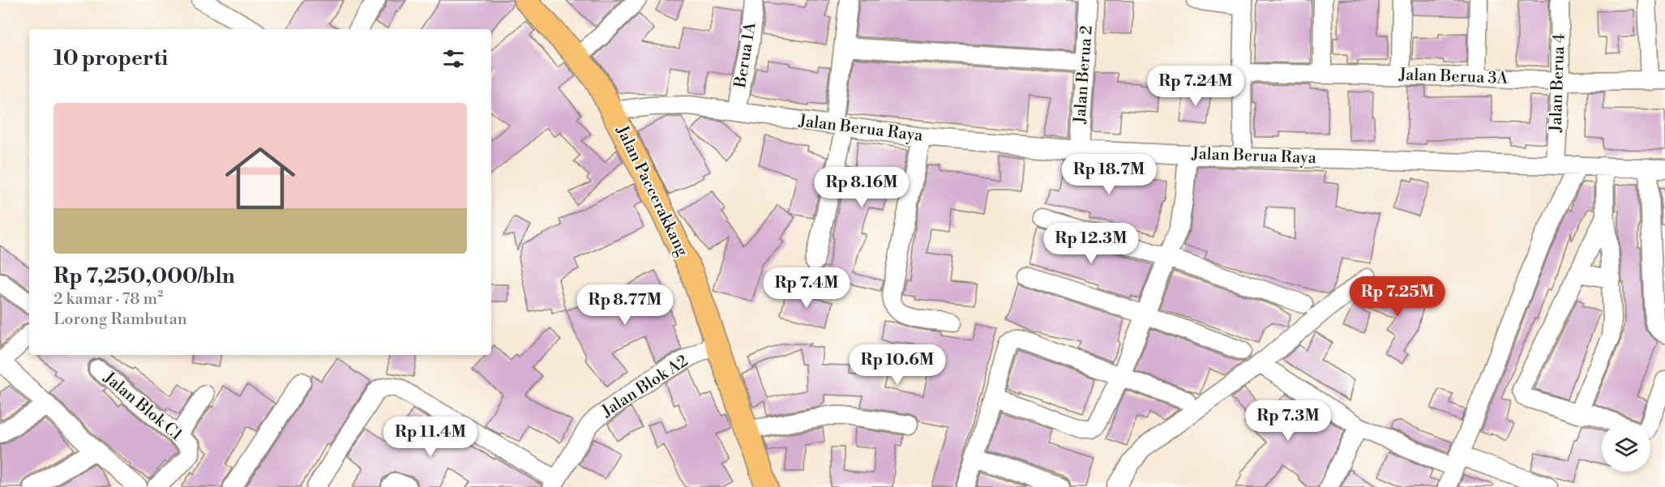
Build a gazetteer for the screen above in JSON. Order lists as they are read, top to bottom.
{
  "streets": {
    "main road": ["Jalan Paccerakkang"],
    "street": [
      "Berua 1A",
      "Jalan Berua 2",
      "Jalan Berua 3A",
      "Jalan Berua 4",
      "Jalan Berua Raya",
      "Jalan Blok A2",
      "Jalan Blok C1"
    ]
  },
  "crossings": [
    ["Berua 1A", "Jalan Berua Raya"],
    ["Jalan Berua 2", "Jalan Berua Raya"],
    ["Jalan Berua 3A", "Jalan Berua 4"],
    ["Jalan Berua 4", "Jalan Berua Raya"],
    ["Jalan Berua Raya", "Jalan Paccerakkang"],
    ["Jalan Paccerakkang", "Jalan Blok A2"]
  ],
  "page": {
    "heading": "10 properti",
    "price": [
      "Rp 7.24M",
      "Rp 18.7M",
      "Rp 8.16M",
      "Rp 12.3M",
      "Rp 7.4M",
      "Rp 7.25M",
      "Rp 8.77M",
      "Rp 10.6M",
      "Rp 7.3M",
      "Rp 11.4M"
    ],
    "list": [
      {
        "name": "Rp 7,250,000/bln",
        "note": "2 kamar · 78 m² · Lorong Rambutan"
      }
    ]
  }
}
